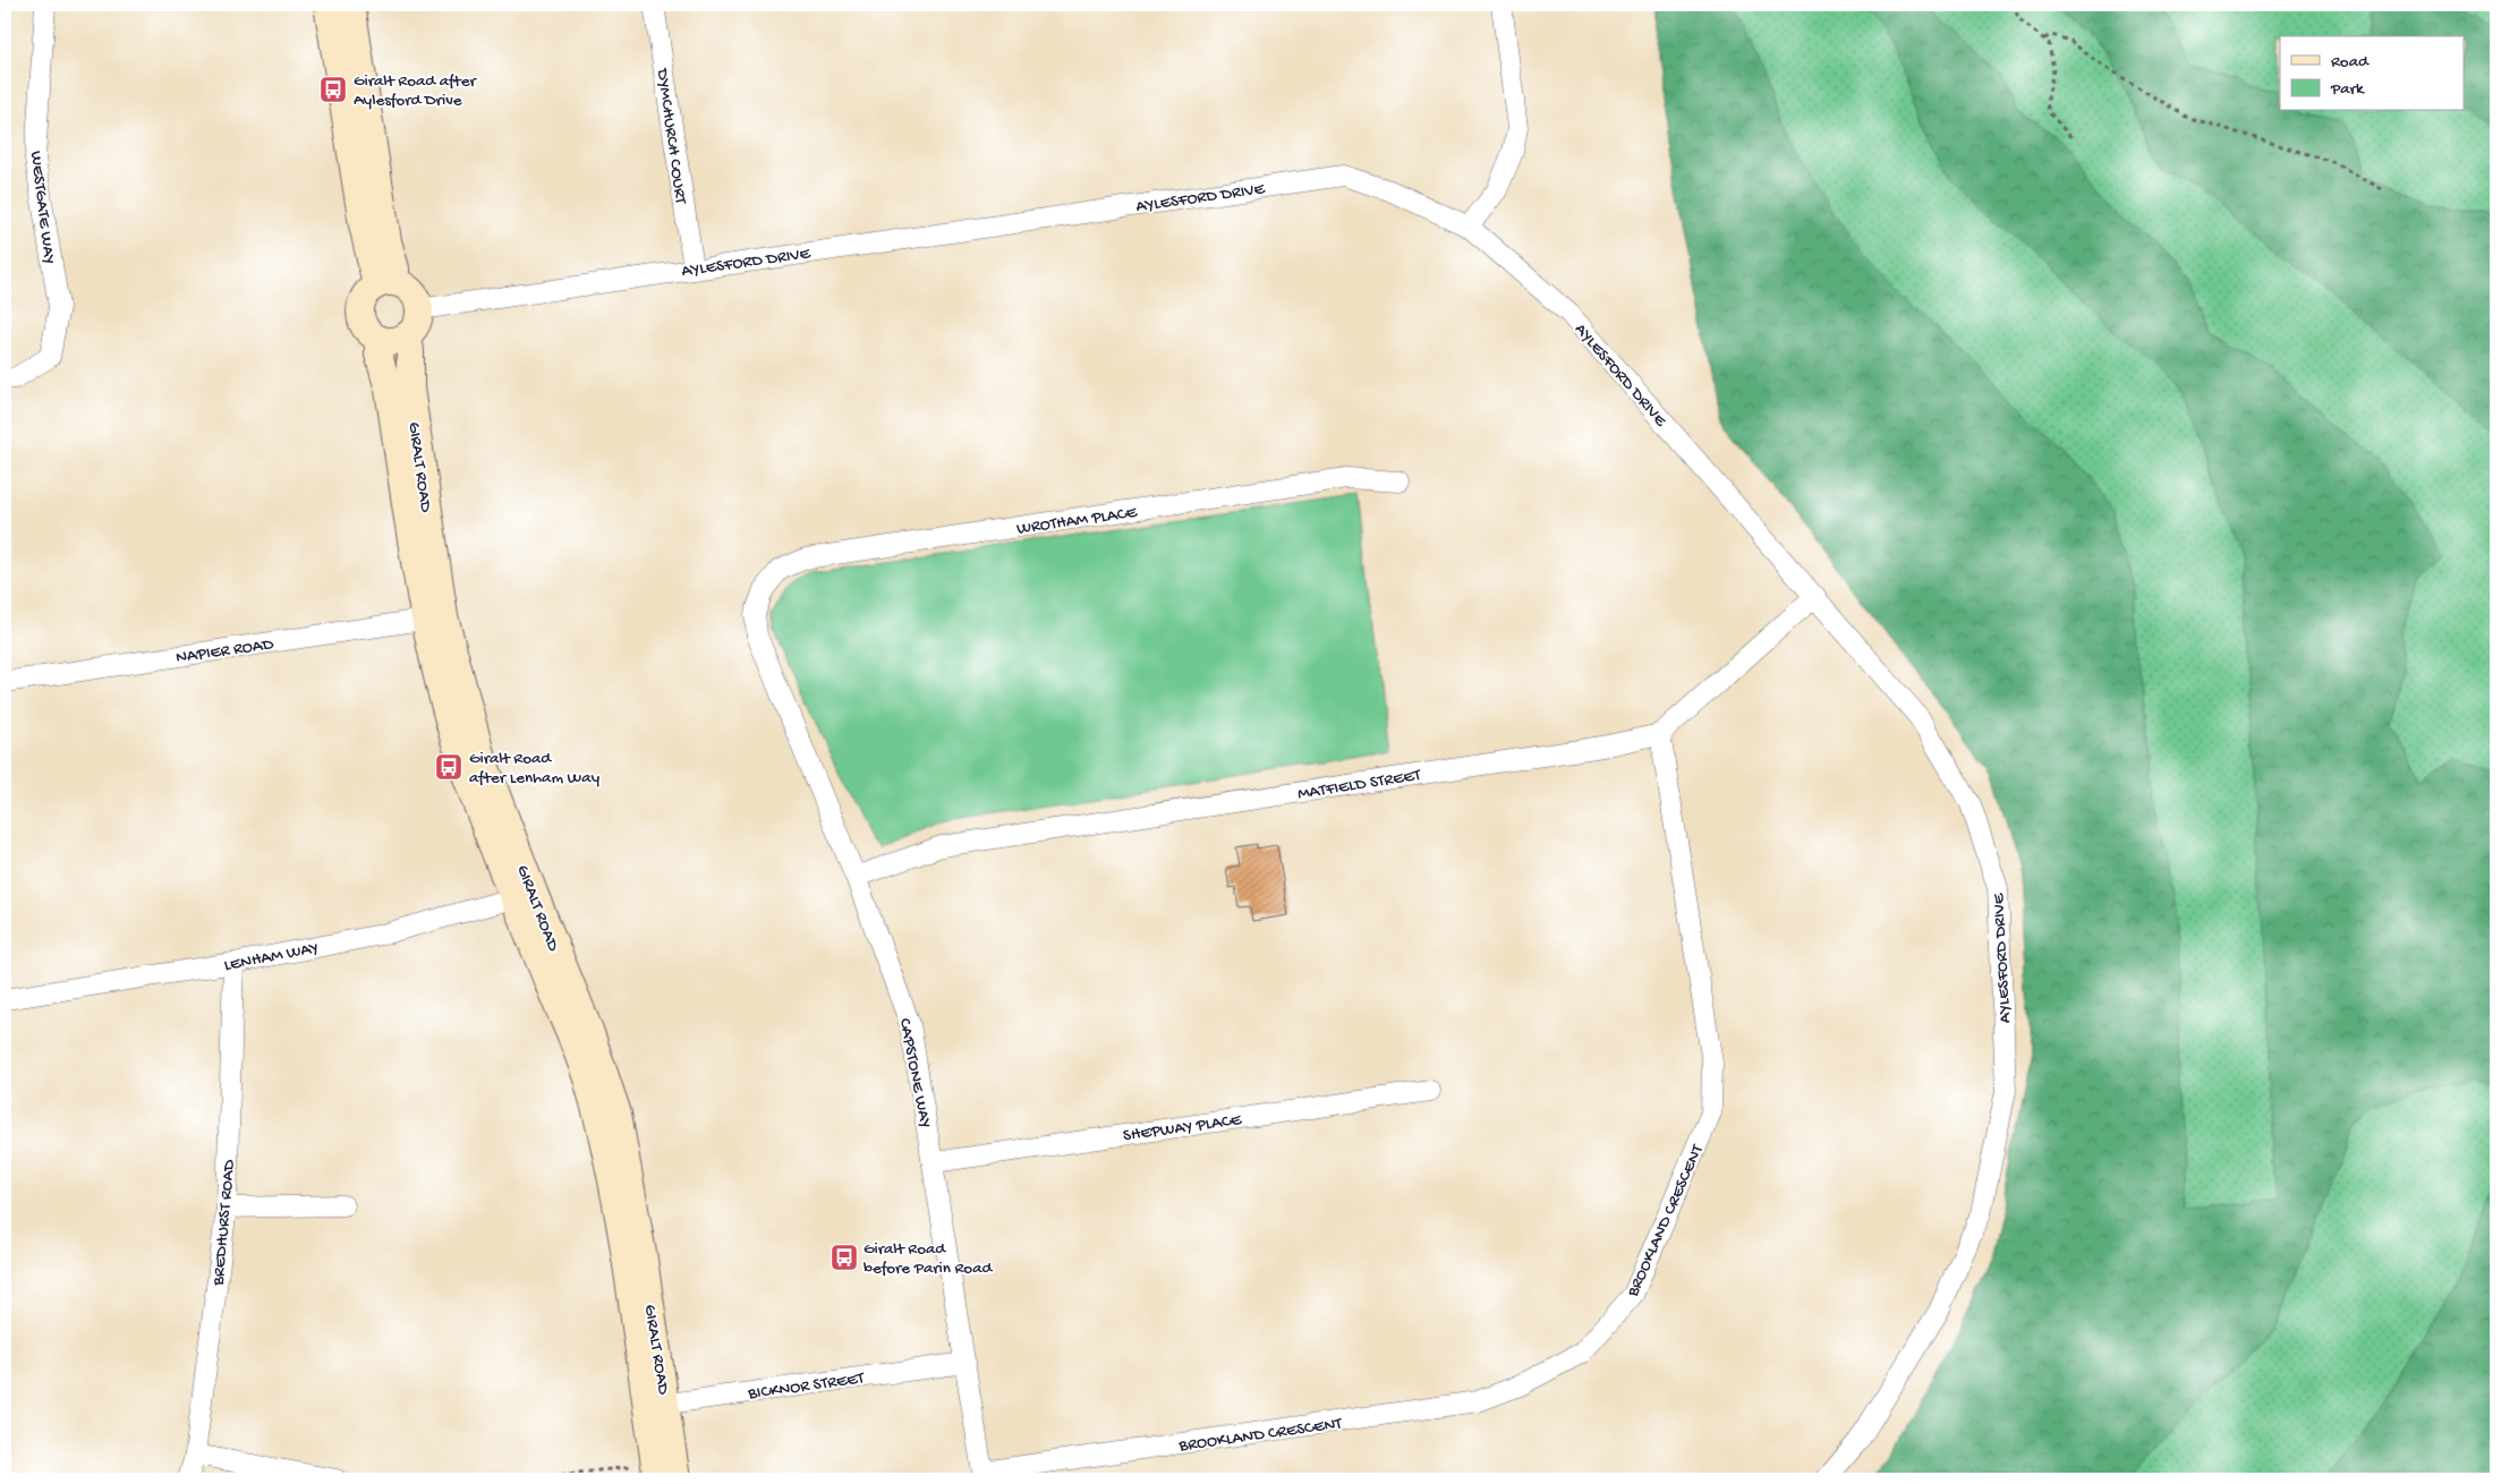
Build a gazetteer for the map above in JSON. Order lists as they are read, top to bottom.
{
  "streets": {
    "street": [
      "DYMCHURCH COURT",
      "AYLESFORD DRIVE",
      "WESTGATE WAY",
      "GIRALT ROAD",
      "WROTHAM PLACE",
      "NAPIER ROAD",
      "MATFIELD STREET",
      "LENHAM WAY",
      "CAPSTONE WAY",
      "SHEPWAY PLACE",
      "BROOKLAND CRESCENT",
      "BREDHURST ROAD",
      "BICKNOR STREET"
    ]
  },
  "crossings": [
    ["DYMCHURCH COURT", "AYLESFORD DRIVE"],
    ["AYLESFORD DRIVE", "GIRALT ROAD"],
    ["AYLESFORD DRIVE", "MATFIELD STREET"],
    ["GIRALT ROAD", "NAPIER ROAD"],
    ["GIRALT ROAD", "LENHAM WAY"],
    ["GIRALT ROAD", "BICKNOR STREET"],
    ["WROTHAM PLACE", "CAPSTONE WAY"],
    ["MATFIELD STREET", "CAPSTONE WAY"],
    ["MATFIELD STREET", "BROOKLAND CRESCENT"],
    ["LENHAM WAY", "BREDHURST ROAD"],
    ["CAPSTONE WAY", "SHEPWAY PLACE"],
    ["CAPSTONE WAY", "BROOKLAND CRESCENT"],
    ["CAPSTONE WAY", "BICKNOR STREET"]
  ],
  "places": {
    "bus stop": ["Giralt Road after Aylesford Drive", "Giralt Road after Lenham Way", "Giralt Road before Parin Road"]
  },
  "legend": ["Road", "Park"]
}
